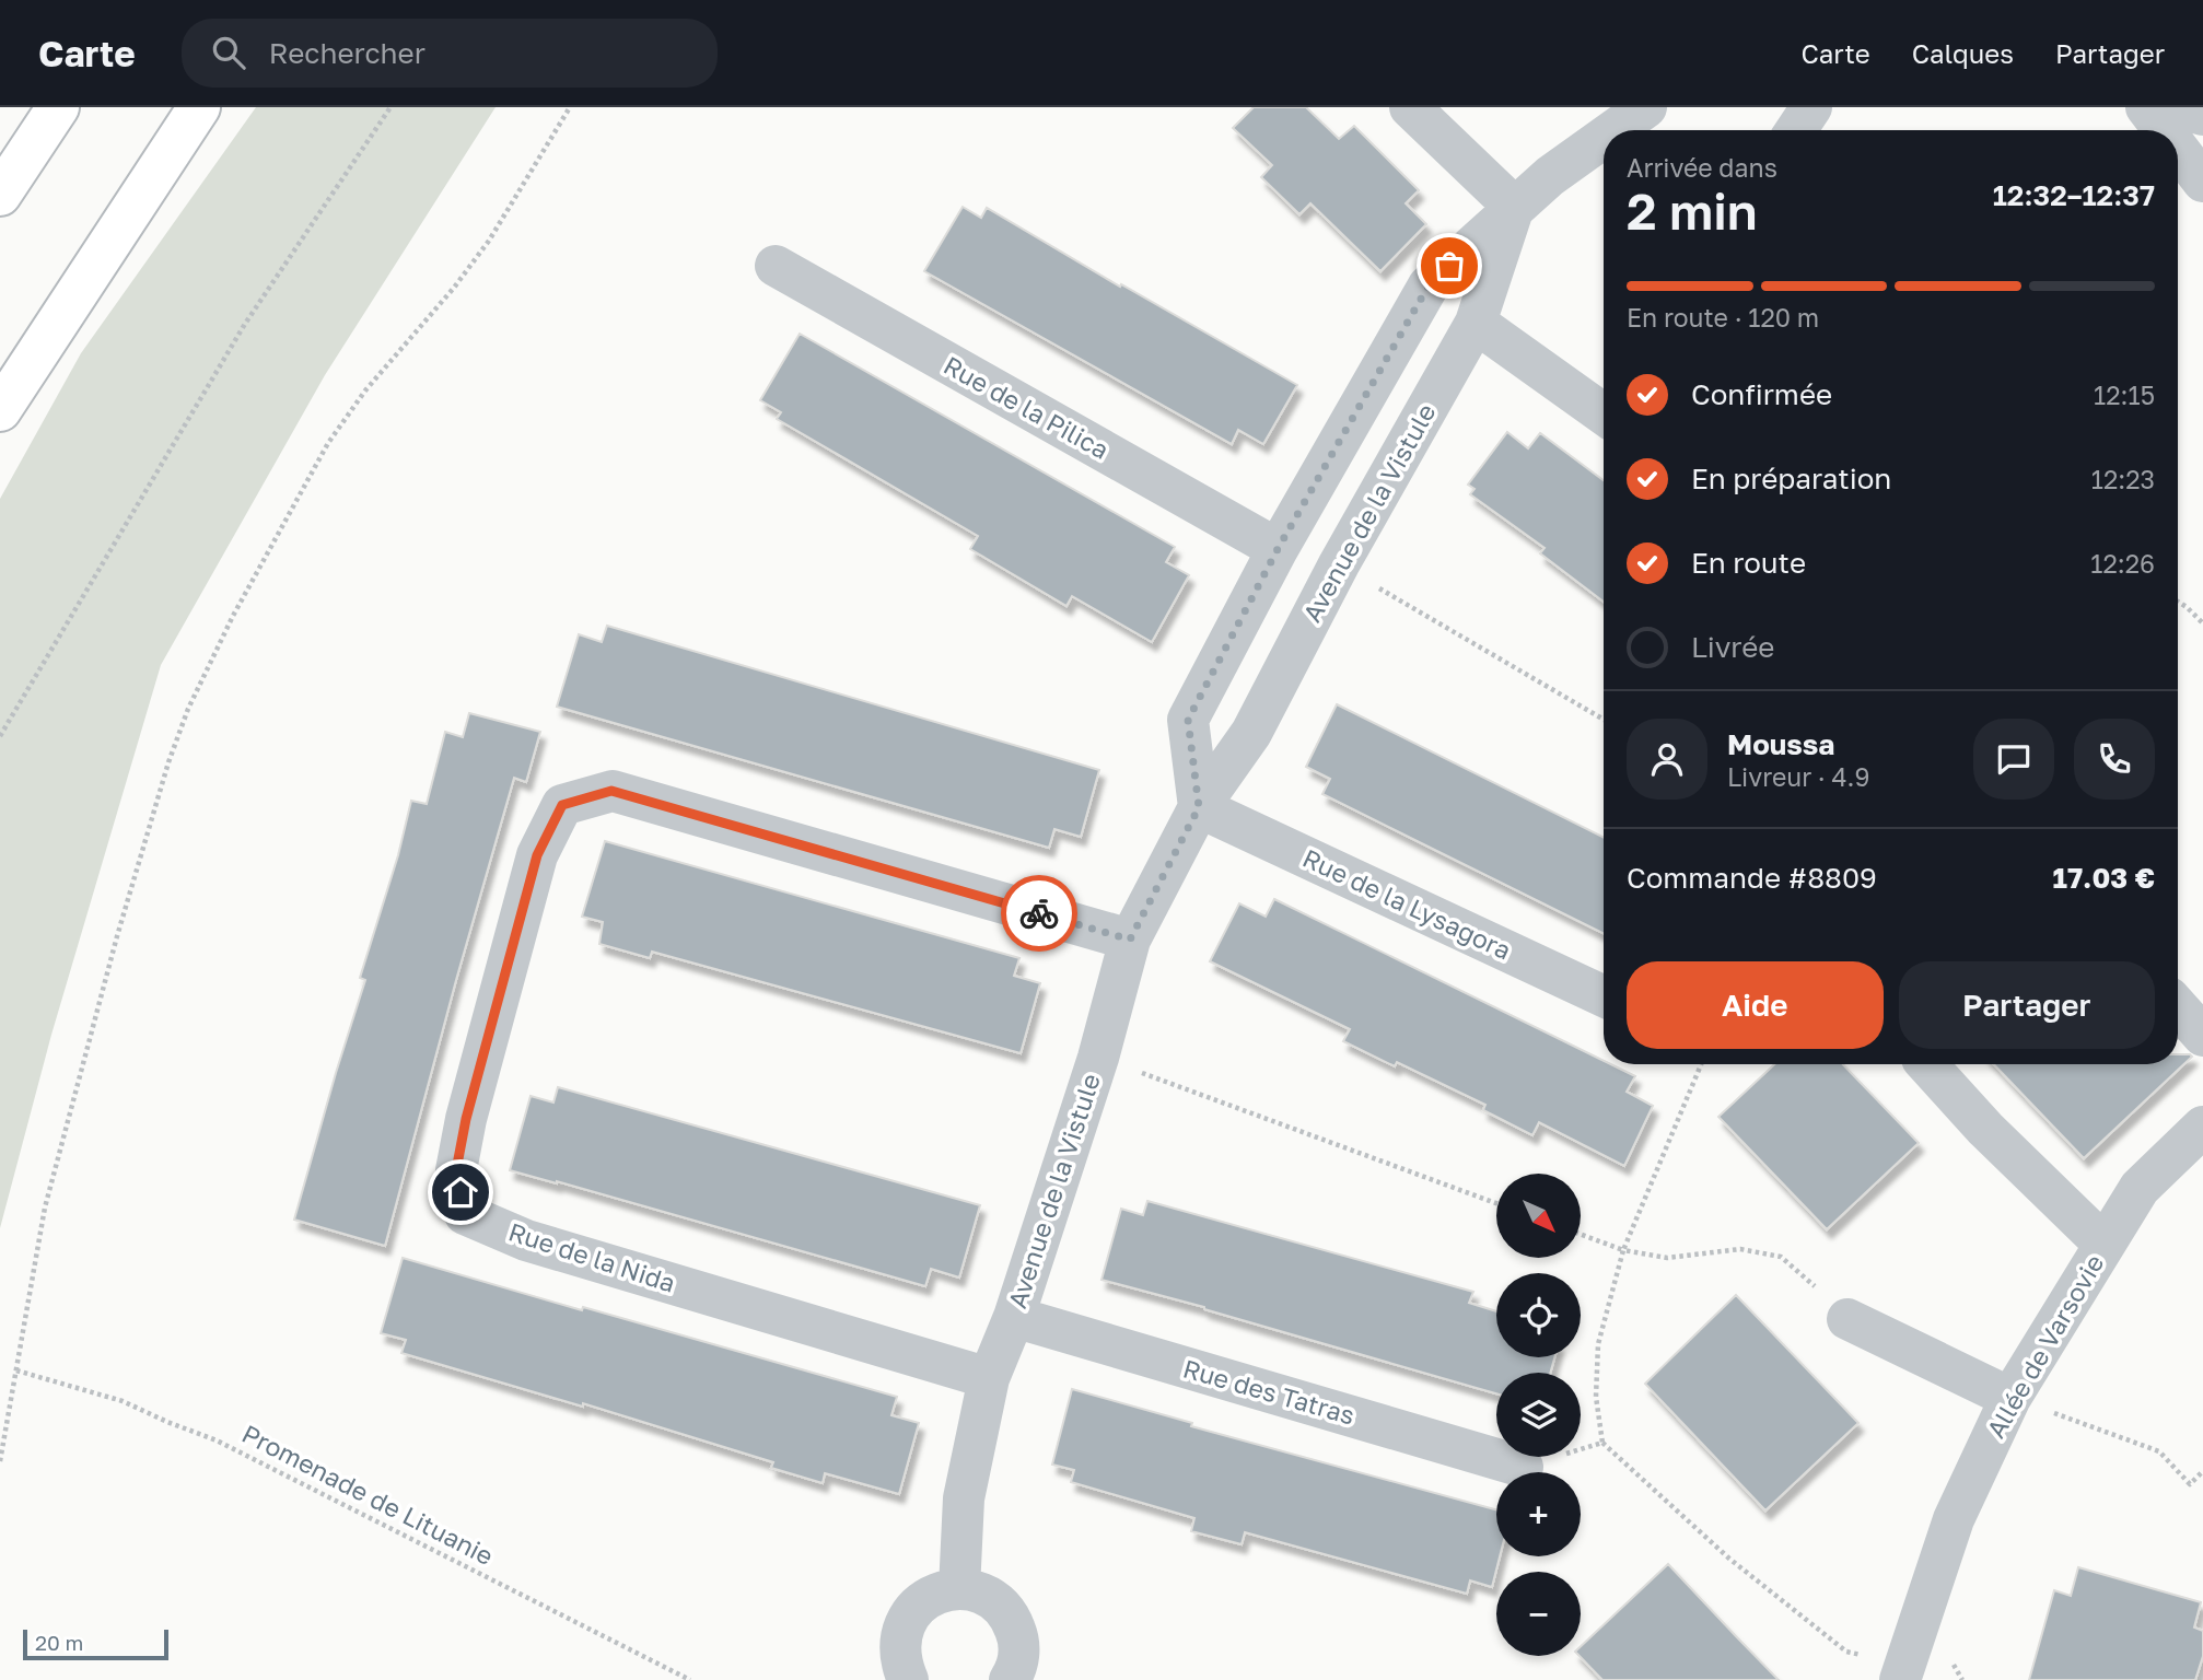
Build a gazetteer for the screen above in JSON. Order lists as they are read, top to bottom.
{
  "streets": {
    "street": [
      "Rue de la Pilica",
      "Avenue de la Vistule",
      "Rue de la Lysagora",
      "Rue de la Nida",
      "Allée de Varsovie",
      "Rue des Tatras"
    ],
    "path": ["Promenade de Lituanie"]
  },
  "crossings": [
    ["Avenue de la Vistule", "Rue de la Lysagora"],
    ["Avenue de la Vistule", "Rue de la Nida"],
    ["Avenue de la Vistule", "Rue des Tatras"]
  ],
  "scale_bar": "20 m",
  "north": "bottom right",
  "page": {
    "header": "Carte",
    "search": "Rechercher",
    "nav": ["Carte", "Calques", "Partager"],
    "heading": ["2 min", "Arrivée dans", "12:32–12:37"],
    "panel": [
      "Moussa",
      "Livreur · 4.9",
      "Commande #8809",
      "17.03 €"
    ],
    "bar": "En route · 120 m",
    "list": [
      ["Confirmée", "12:15"],
      ["En préparation", "12:23"],
      ["En route", "12:26"],
      "Livrée"
    ],
    "buttons": ["Aide", "Partager"],
    "map_buttons": ["+", "−"],
    "scale": "20 m"
  }
}
